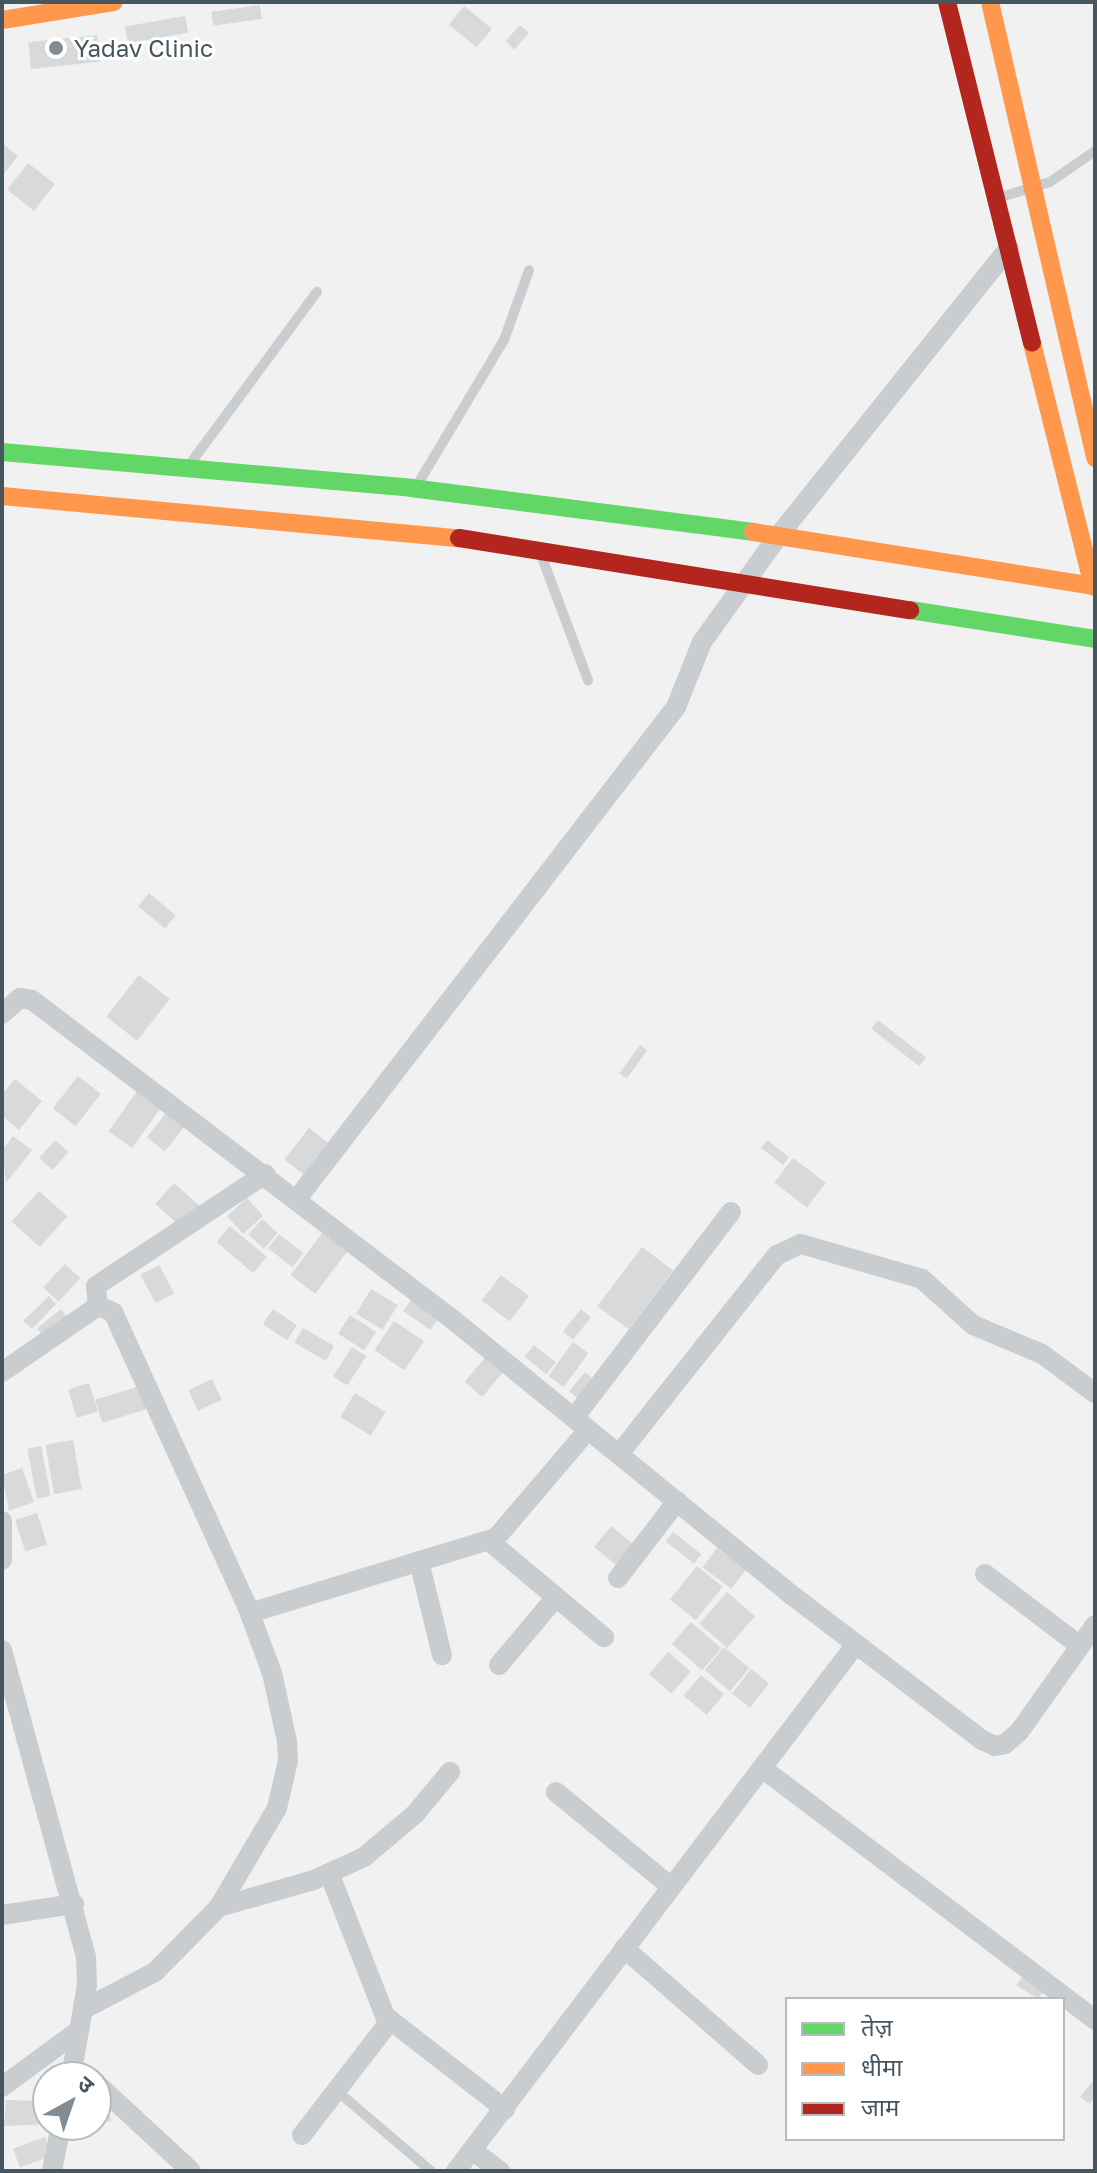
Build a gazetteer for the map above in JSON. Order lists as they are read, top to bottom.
{
  "places": ["Yadav Clinic"],
  "legend": ["तेज़", "धीमा", "जाम"],
  "north": "top right"
}
